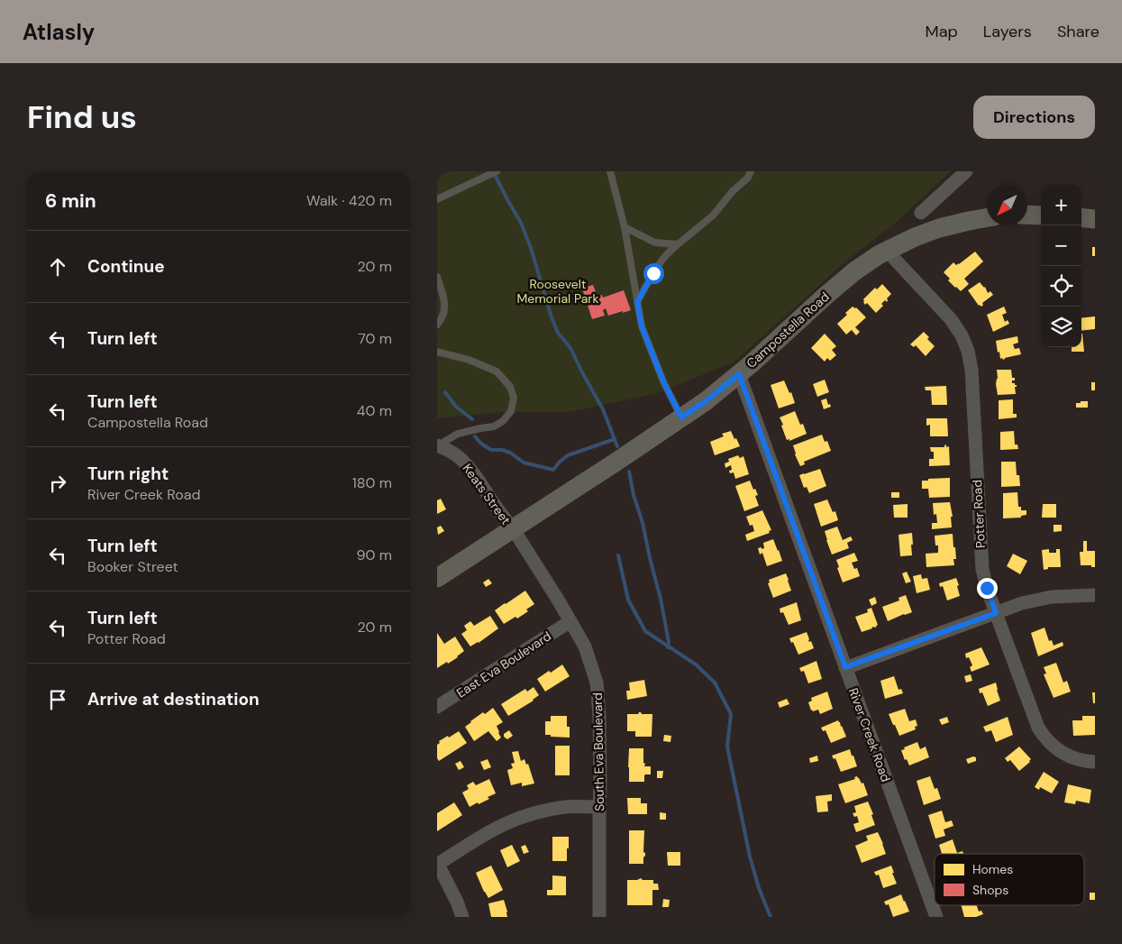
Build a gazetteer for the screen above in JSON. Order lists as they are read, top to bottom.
{
  "streets": {
    "main road": ["Campostella Road"],
    "street": [
      "Keats Street",
      "Potter Road",
      "East Eva Boulevard",
      "River Creek Road",
      "South Eva Boulevard"
    ]
  },
  "crossings": [
    ["Campostella Road", "Keats Street"],
    ["Campostella Road", "Potter Road"],
    ["Campostella Road", "River Creek Road"],
    ["Campostella Road", "South Eva Boulevard"],
    ["Keats Street", "South Eva Boulevard"],
    ["East Eva Boulevard", "South Eva Boulevard"]
  ],
  "parks": ["Roosevelt Memorial Park"],
  "legend": ["Homes", "Shops"],
  "north": "bottom left",
  "page": {
    "header": "Atlasly",
    "nav": ["Map", "Layers", "Share"],
    "buttons": "Directions",
    "title": "Find us",
    "heading": ["6 min", "Walk · 420 m"],
    "map_buttons": ["+", "−"],
    "list": [
      ["Continue", "20 m"],
      ["Turn left", "70 m"],
      ["Turn left", "Campostella Road", "40 m"],
      ["Turn right", "River Creek Road", "180 m"],
      ["Turn left", "Booker Street", "90 m"],
      ["Turn left", "Potter Road", "20 m"],
      "Arrive at destination"
    ]
  }
}
